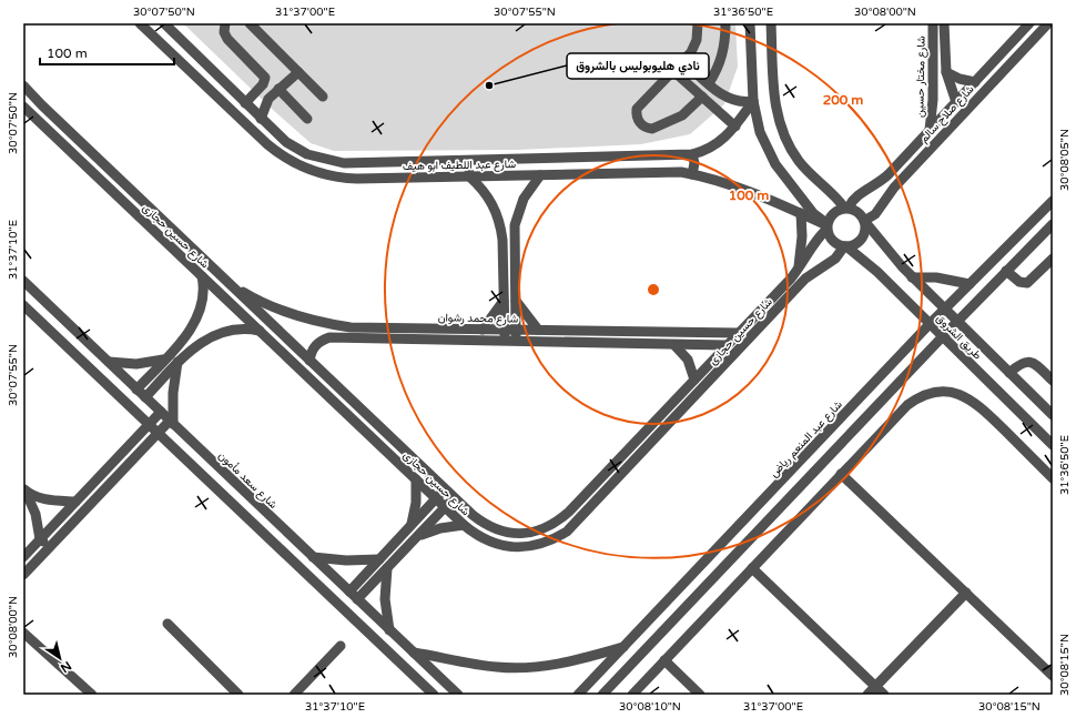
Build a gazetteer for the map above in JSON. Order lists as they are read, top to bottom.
{
  "streets": {
    "street": [
      "شارع مختار حسين",
      "شارع صلاح سالم",
      "شارع عبد اللطيف ابو هيف",
      "شارع حسين حجازى",
      "شارع محمد رشوان",
      "طريق الشروق",
      "شارع عبد المنعم رياض",
      "شارع سعد مأمون"
    ]
  },
  "crossings": [
    ["شارع مختار حسين", "شارع صلاح سالم"],
    ["شارع صلاح سالم", "شارع عبد اللطيف ابو هيف"],
    ["شارع صلاح سالم", "شارع حسين حجازى"],
    ["شارع صلاح سالم", "طريق الشروق"],
    ["شارع عبد اللطيف ابو هيف", "شارع حسين حجازى"],
    ["شارع عبد اللطيف ابو هيف", "طريق الشروق"],
    ["شارع حسين حجازى", "شارع محمد رشوان"],
    ["شارع حسين حجازى", "طريق الشروق"],
    ["طريق الشروق", "شارع عبد المنعم رياض"]
  ],
  "places": ["نادي هليوبوليس بالشروق"],
  "scale_bar": "100 m",
  "north": "bottom right",
  "coordinates": [
    "30°07'50\"N",
    "31°37'00\"E",
    "30°07'55\"N",
    "31°36'50\"E",
    "30°08'00\"N",
    "30°08'05\"N",
    "31°37'10\"E",
    "30°08'15\"N",
    "30°08'10\"N"
  ],
  "rings": ["200 m", "100 m"]
}
